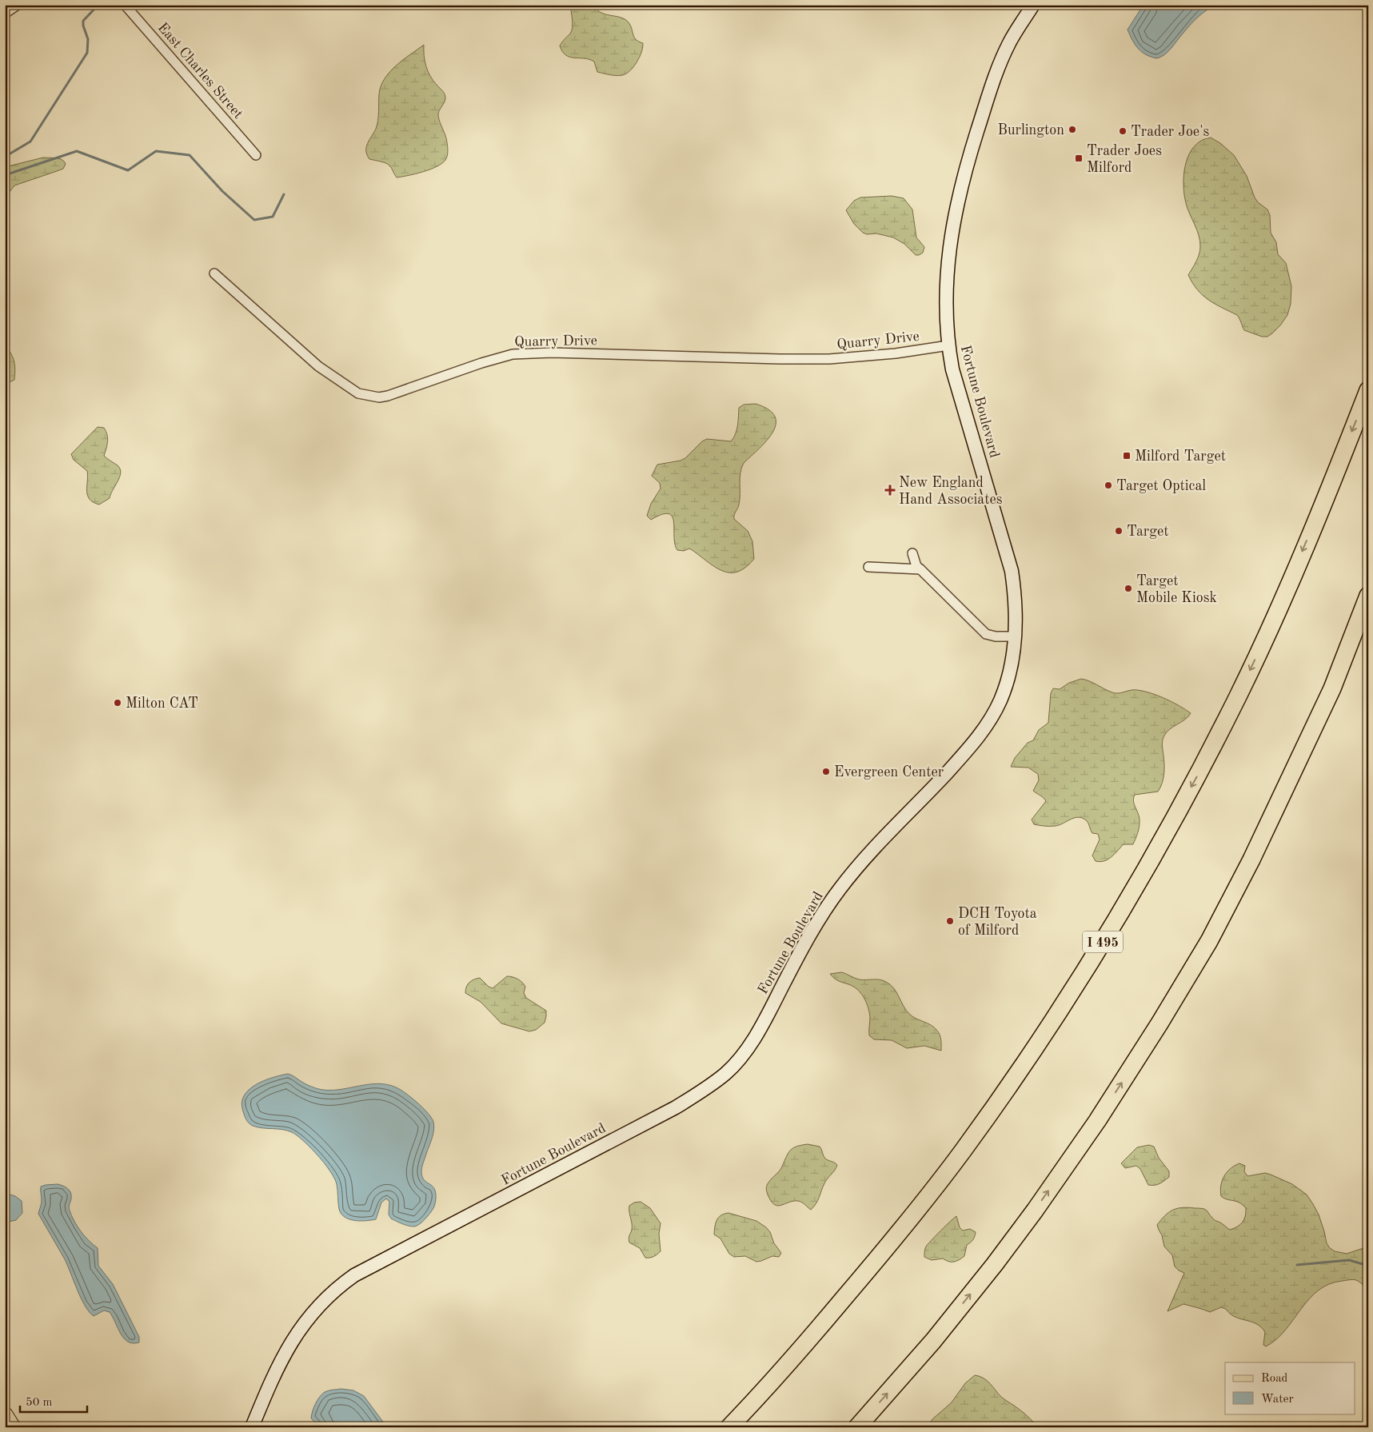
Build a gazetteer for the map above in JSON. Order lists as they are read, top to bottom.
{
  "streets": {
    "highway": ["I 495"],
    "main road": ["Fortune Boulevard"],
    "street": ["East Charles Street", "Quarry Drive"]
  },
  "crossings": [
    ["Quarry Drive", "Fortune Boulevard"]
  ],
  "places": {
    "other": [
      "Burlington",
      "Trader Joe's",
      "Target Optical",
      "Target",
      "Target Mobile Kiosk",
      "Milton CAT",
      "Evergreen Center",
      "DCH Toyota of Milford"
    ],
    "transit": ["Trader Joes Milford", "Milford Target"],
    "health": ["New England Hand Associates"]
  },
  "legend": ["Road", "Water"],
  "scale_bar": "50 m"
}
